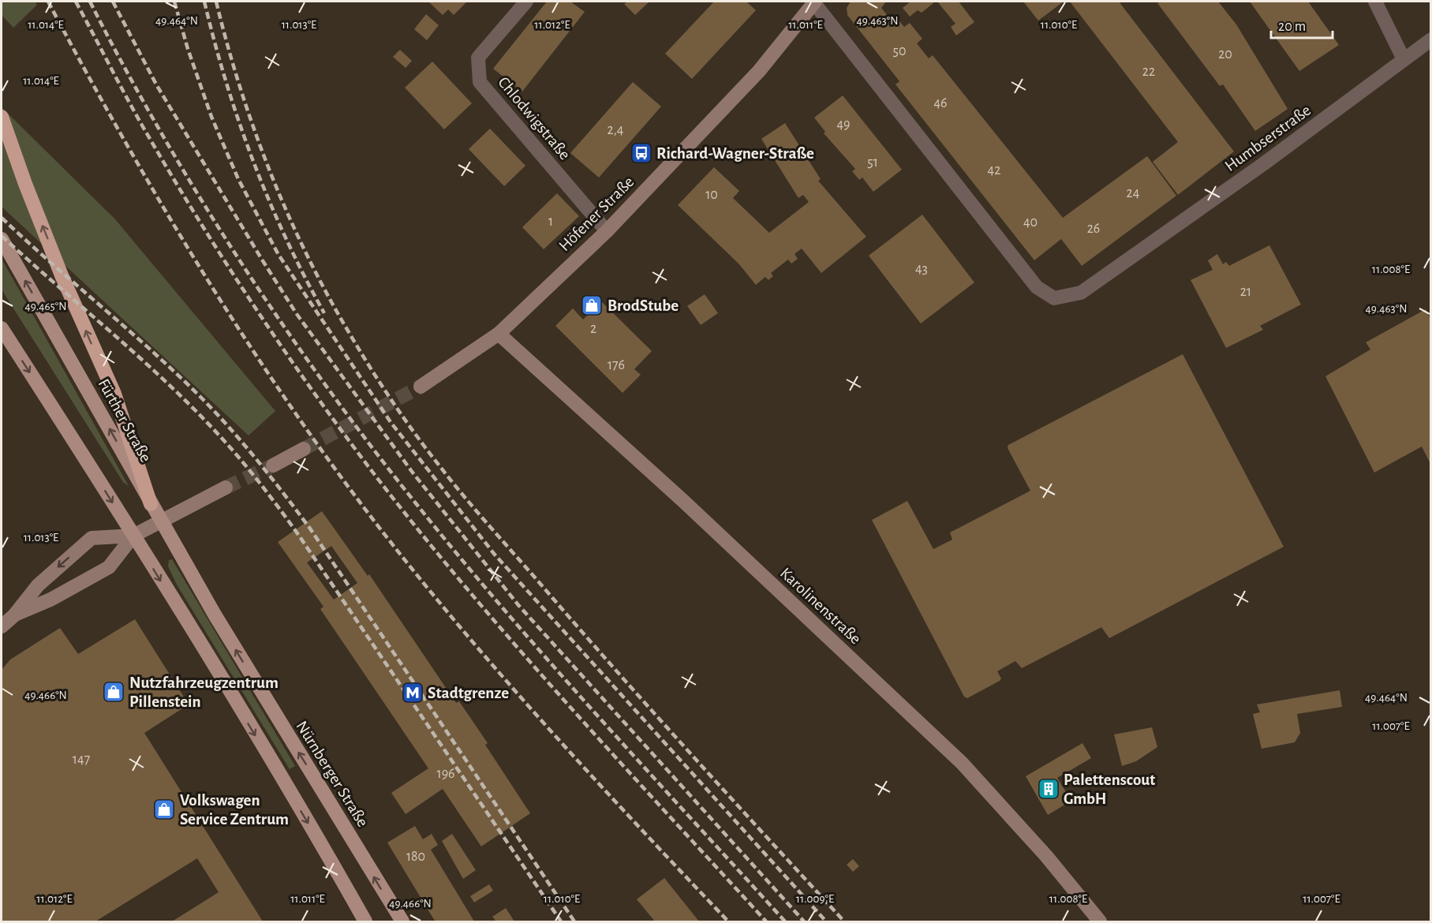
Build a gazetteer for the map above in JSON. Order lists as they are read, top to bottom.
{
  "streets": {
    "main road": [
      "Höfener Straße",
      "Fürther Straße",
      "Karolinenstraße",
      "Nürnberger Straße"
    ],
    "street": ["Chlodwigstraße", "Humbserstraße"]
  },
  "crossings": [
    ["Chlodwigstraße", "Höfener Straße"],
    ["Humbserstraße", "Höfener Straße"],
    ["Höfener Straße", "Karolinenstraße"],
    ["Fürther Straße", "Nürnberger Straße"]
  ],
  "places": {
    "bus stop": ["Richard-Wagner-Straße"],
    "shop": ["BrodStube", "Nutzfahrzeugzentrum Pillenstein", "Volkswagen Service Zentrum"],
    "metro station": ["Stadtgrenze"],
    "building": ["Palettenscout GmbH"]
  },
  "house_numbers": [
    "50",
    "20",
    "22",
    "46",
    "49",
    "2,4",
    "51",
    "42",
    "24",
    "10",
    "1",
    "40",
    "26",
    "43",
    "21",
    "2",
    "176",
    "147",
    "196",
    "180"
  ],
  "scale_bar": "20 m",
  "coordinates": [
    "49.464°N",
    "49.463°N",
    "11.014°E",
    "11.013°E",
    "11.012°E",
    "11.011°E",
    "11.010°E",
    "11.008°E",
    "49.465°N",
    "49.466°N",
    "11.007°E",
    "11.009°E"
  ]
}
